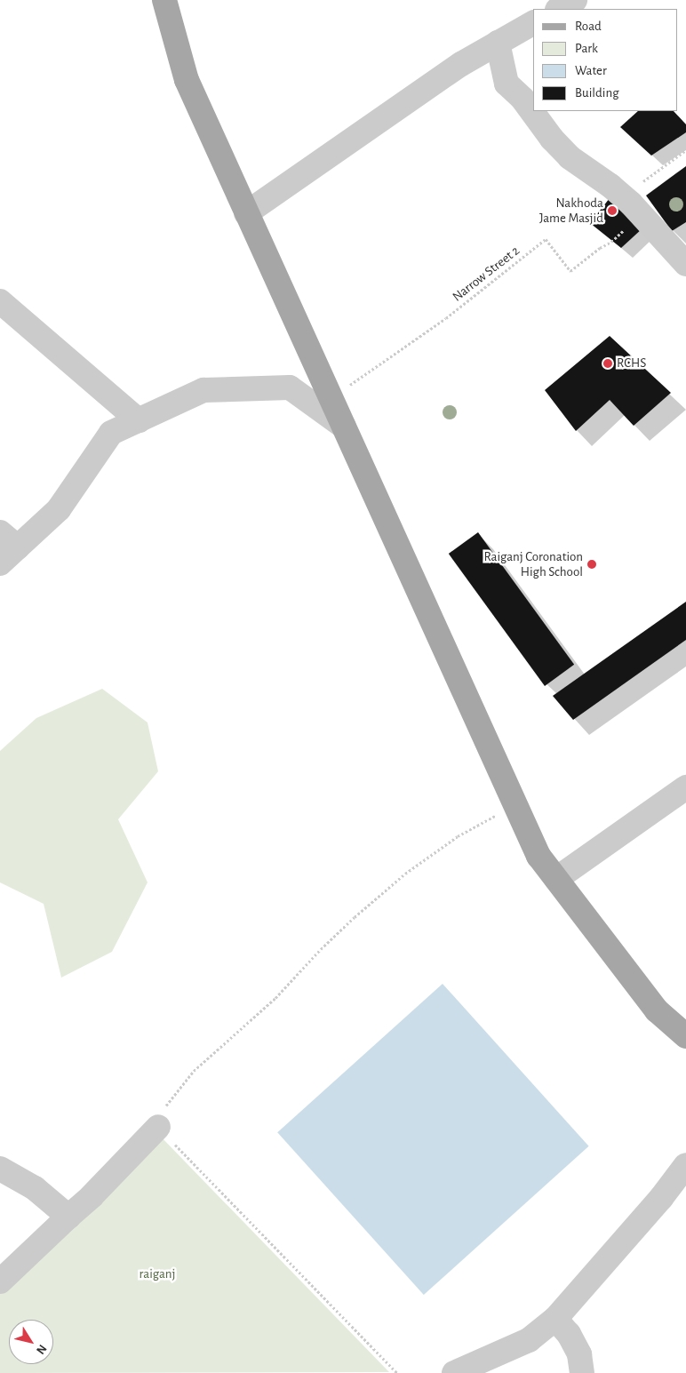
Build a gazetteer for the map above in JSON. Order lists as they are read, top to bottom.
{
  "streets": {
    "path": ["Narrow Street 2"]
  },
  "parks": ["raiganj"],
  "places": ["Nakhoda Jame Masjid", "RCHS", "Raiganj Coronation High School"],
  "legend": [
    "Road",
    "Park",
    "Water",
    "Building"
  ],
  "north": "bottom right"
}
